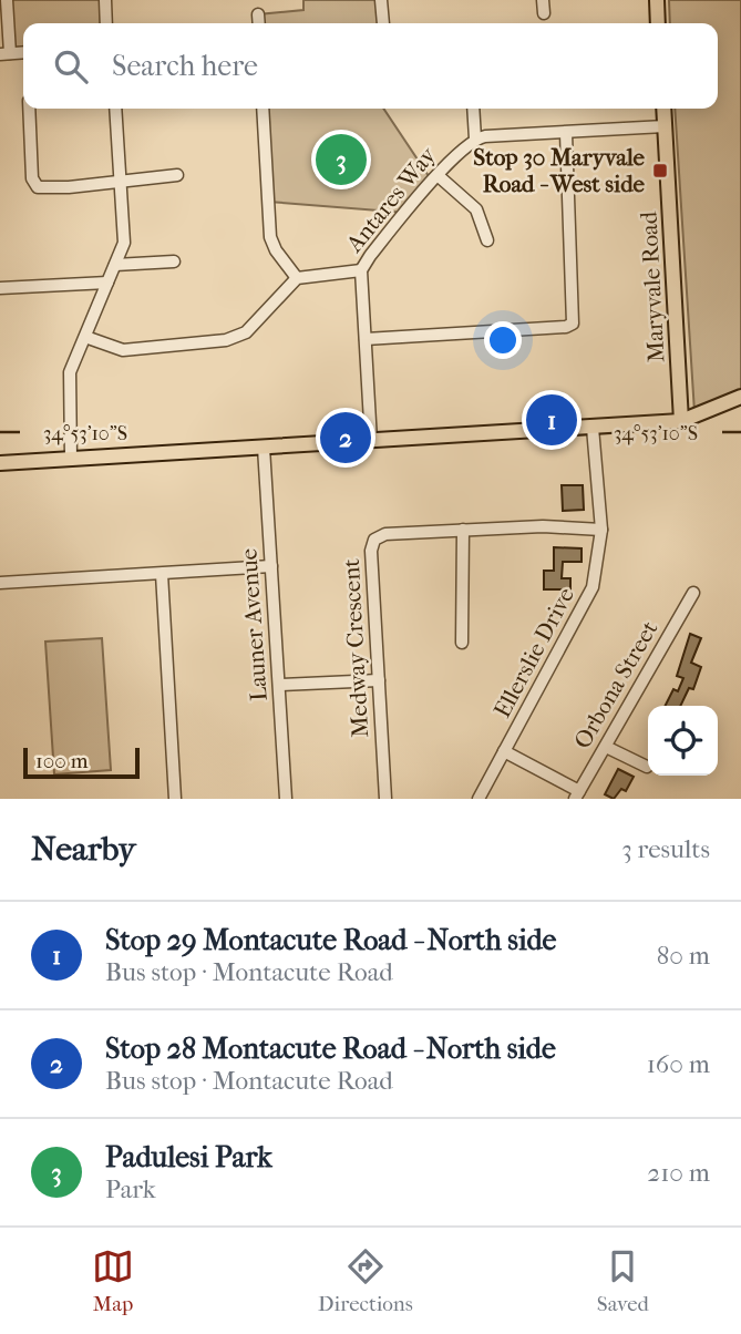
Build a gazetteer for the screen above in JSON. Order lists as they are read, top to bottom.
{
  "streets": {
    "main road": ["Maryvale Road"],
    "street": [
      "Antares Way",
      "Launer Avenue",
      "Medway Crescent",
      "Ellerslie Drive",
      "Orbona Street"
    ]
  },
  "crossings": [
    ["Medway Crescent", "Ellerslie Drive"]
  ],
  "places": {
    "transit": ["Stop 30 Maryvale Road - West side"]
  },
  "scale_bar": "100 m",
  "page": {
    "search": "Search here",
    "pins": ["3", "1", "2"],
    "scale": "100 m",
    "heading": ["Nearby", "3 results"],
    "list": [
      {
        "mark": "1",
        "name": "Stop 29 Montacute Road - North side",
        "note": "Bus stop · Montacute Road",
        "value": "80 m"
      },
      {
        "mark": "2",
        "name": "Stop 28 Montacute Road - North side",
        "note": "Bus stop · Montacute Road",
        "value": "160 m"
      },
      {
        "mark": "3",
        "name": "Padulesi Park",
        "note": "Park",
        "value": "210 m"
      }
    ],
    "nav": ["Map", "Directions", "Saved"]
  },
  "coordinates": ["34°53'10\"S"]
}
